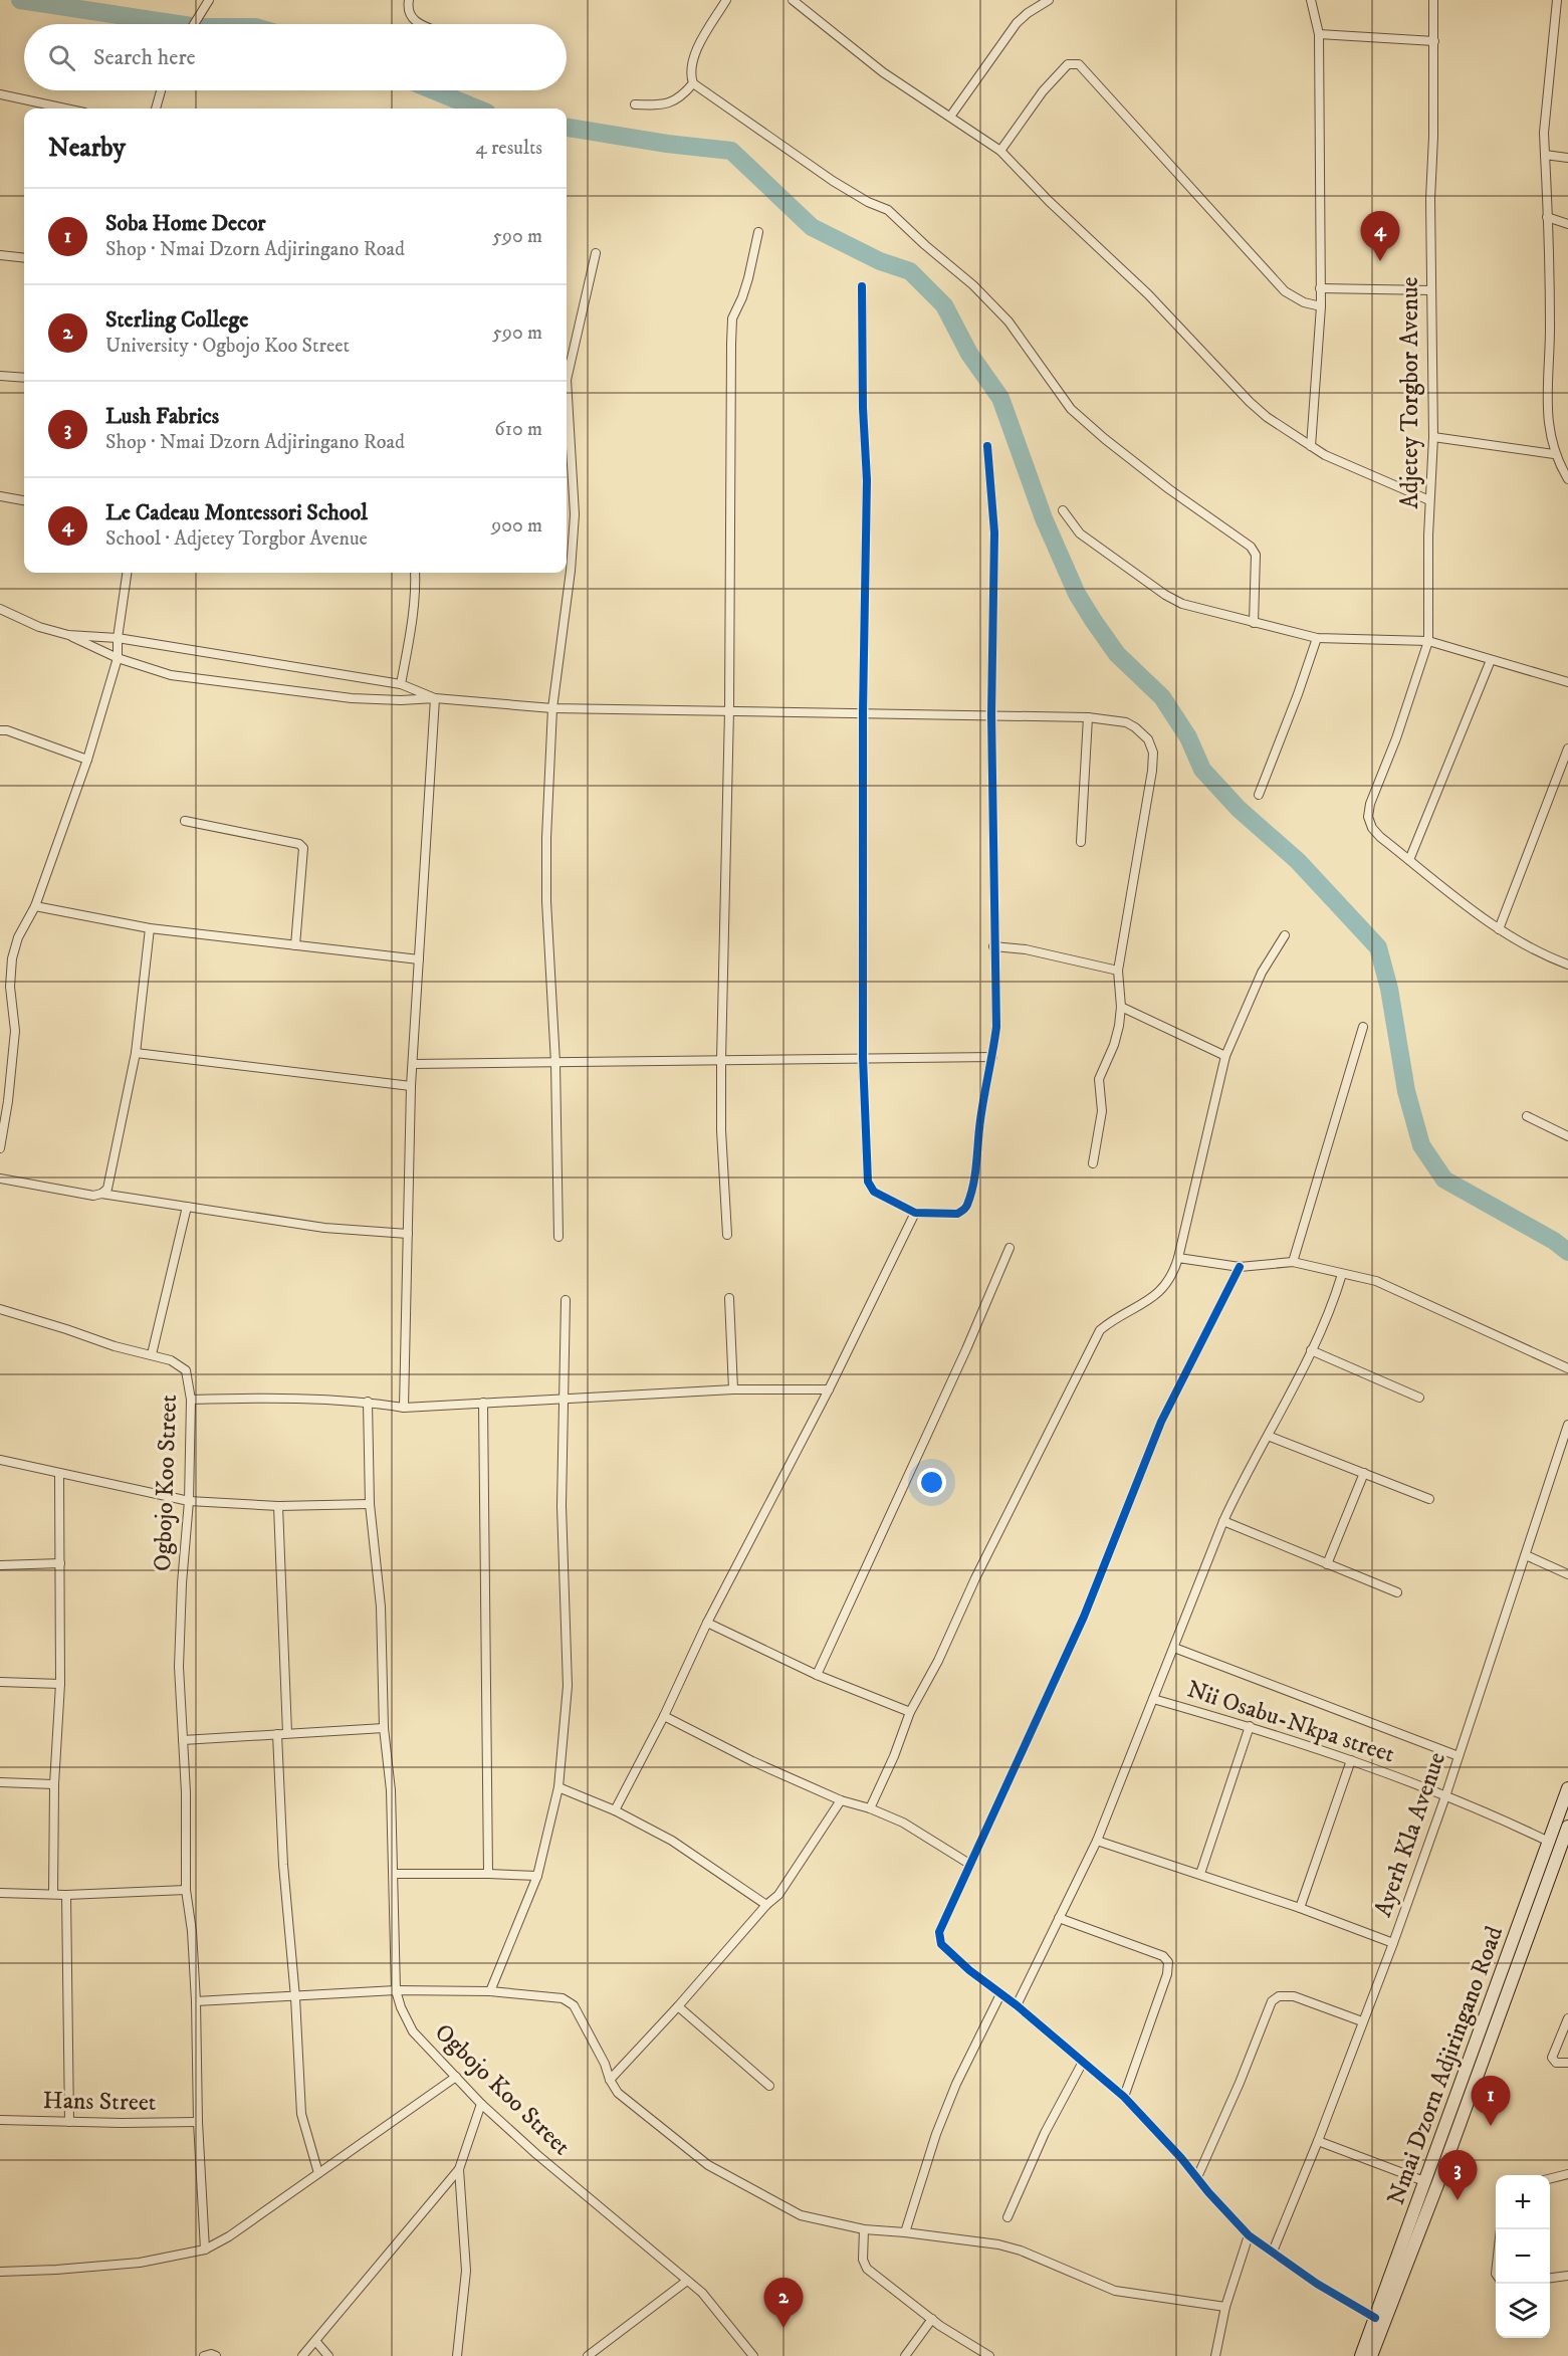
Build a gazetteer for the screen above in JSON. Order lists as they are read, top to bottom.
{
  "streets": {
    "main road": ["Nmai Dzorn Adjiringano Road"],
    "street": [
      "Adjetey Torgbor Avenue",
      "Ogbojo Koo Street",
      "Nii Osabu-Nkpa street",
      "Ayerh Kla Avenue",
      "Hans Street"
    ]
  },
  "crossings": [
    ["Nii Osabu-Nkpa street", "Ayerh Kla Avenue"],
    ["Nii Osabu-Nkpa street", "Nmai Dzorn Adjiringano Road"]
  ],
  "page": {
    "search": "Search here",
    "heading": ["Nearby", "4 results"],
    "list": [
      {
        "mark": "1",
        "name": "Soba Home Decor",
        "note": "Shop · Nmai Dzorn Adjiringano Road",
        "value": "590 m"
      },
      {
        "mark": "2",
        "name": "Sterling College",
        "note": "University · Ogbojo Koo Street",
        "value": "590 m"
      },
      {
        "mark": "3",
        "name": "Lush Fabrics",
        "note": "Shop · Nmai Dzorn Adjiringano Road",
        "value": "610 m"
      },
      {
        "mark": "4",
        "name": "Le Cadeau Montessori School",
        "note": "School · Adjetey Torgbor Avenue",
        "value": "900 m"
      }
    ],
    "pins": [
      "4",
      "1",
      "3",
      "2"
    ],
    "map_buttons": ["+", "−"]
  }
}
